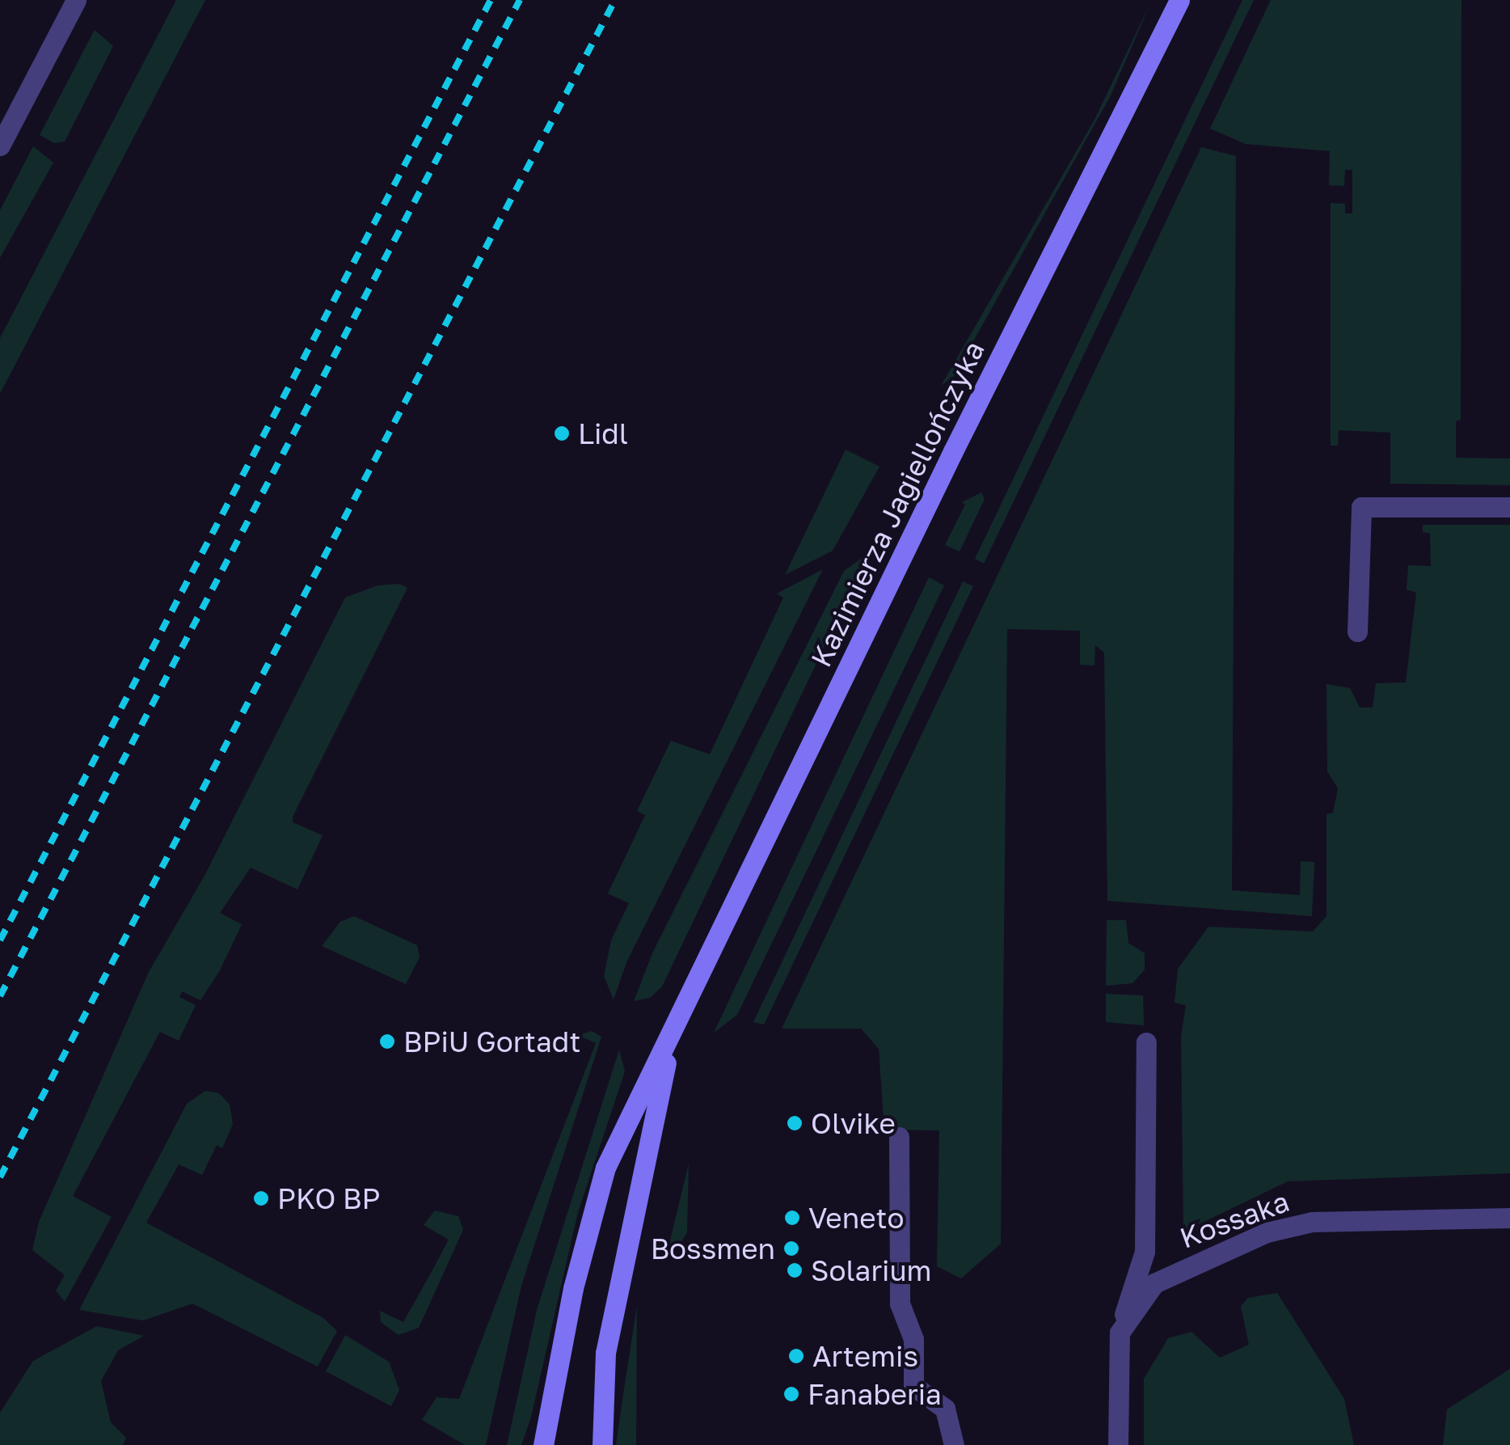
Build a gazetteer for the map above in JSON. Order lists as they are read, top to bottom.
{
  "streets": {
    "main road": ["Kazimierza Jagiellończyka"],
    "street": ["Kossaka"]
  },
  "places": [
    "Lidl",
    "BPiU Gortadt",
    "Olvike",
    "PKO BP",
    "Veneto",
    "Bossmen",
    "Solarium",
    "Artemis",
    "Fanaberia"
  ]
}
